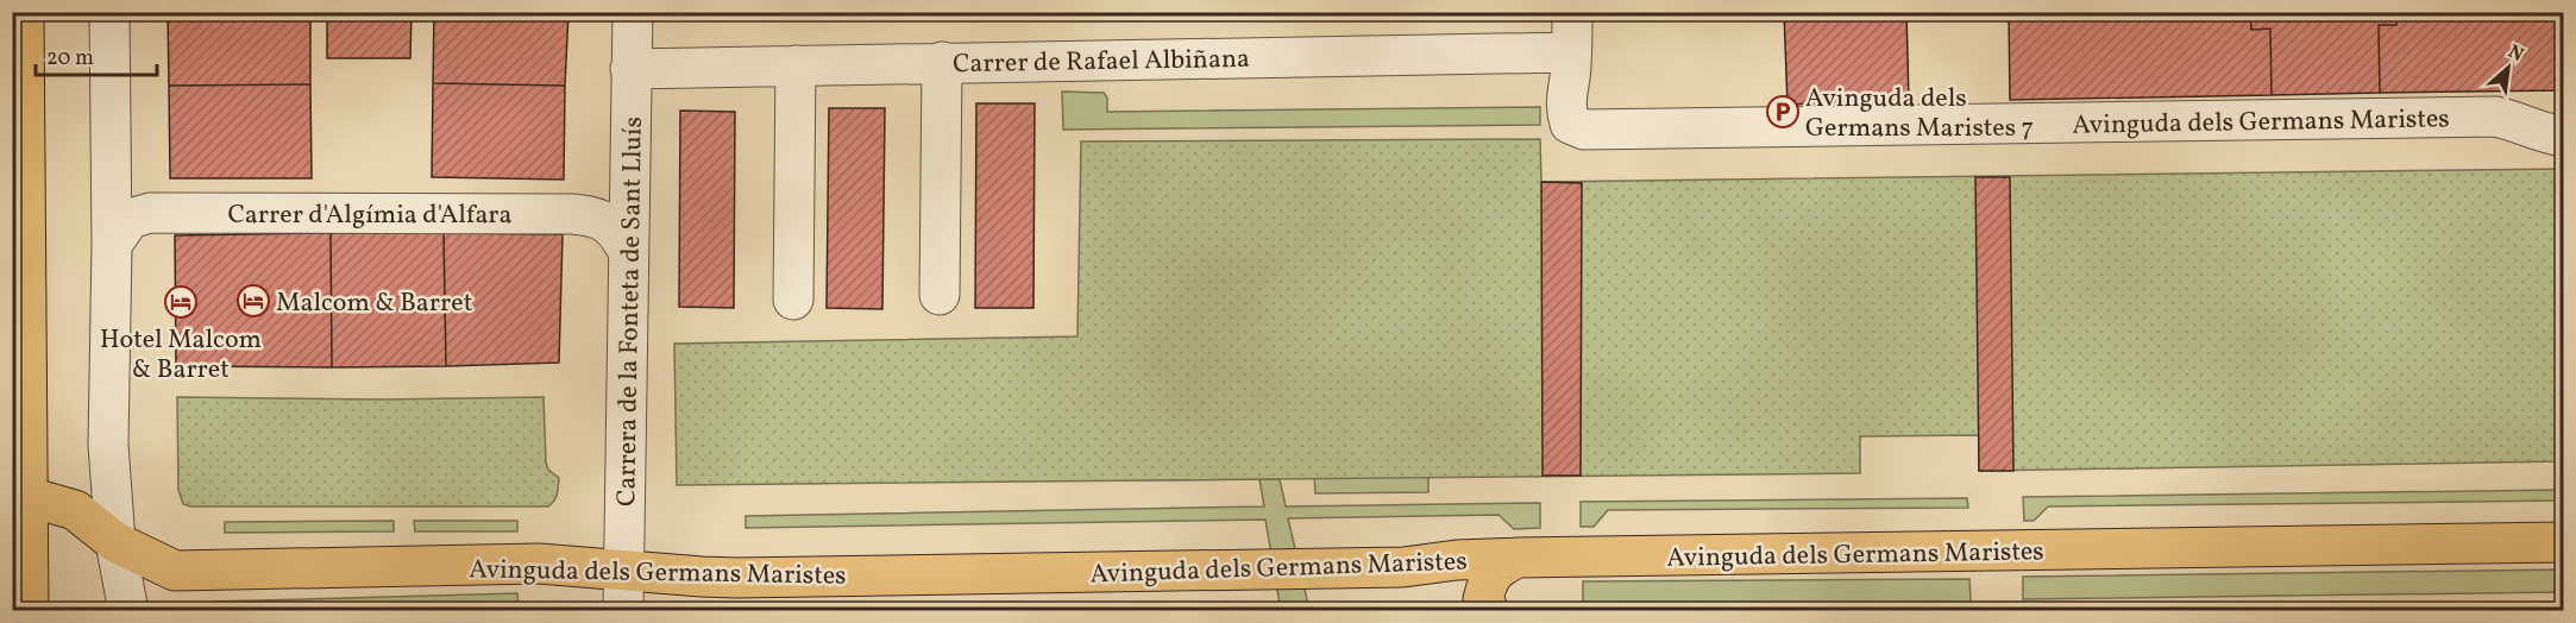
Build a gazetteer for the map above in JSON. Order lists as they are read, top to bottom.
{
  "streets": {
    "main road": ["Avinguda dels Germans Maristes"],
    "street": ["Carrer de Rafael Albiñana", "Carrer d'Algímia d'Alfara", "Carrera de la Fonteta de Sant Lluís"]
  },
  "crossings": [
    ["Carrer de Rafael Albiñana", "Avinguda dels Germans Maristes"],
    ["Carrer de Rafael Albiñana", "Carrera de la Fonteta de Sant Lluís"],
    ["Avinguda dels Germans Maristes", "Carrera de la Fonteta de Sant Lluís"],
    ["Carrer d'Algímia d'Alfara", "Carrera de la Fonteta de Sant Lluís"]
  ],
  "places": {
    "parking": ["Avinguda dels Germans Maristes 7"],
    "hotel": ["Malcom & Barret", "Hotel Malcom & Barret"]
  },
  "scale_bar": "20 m",
  "north": "top right"
}
